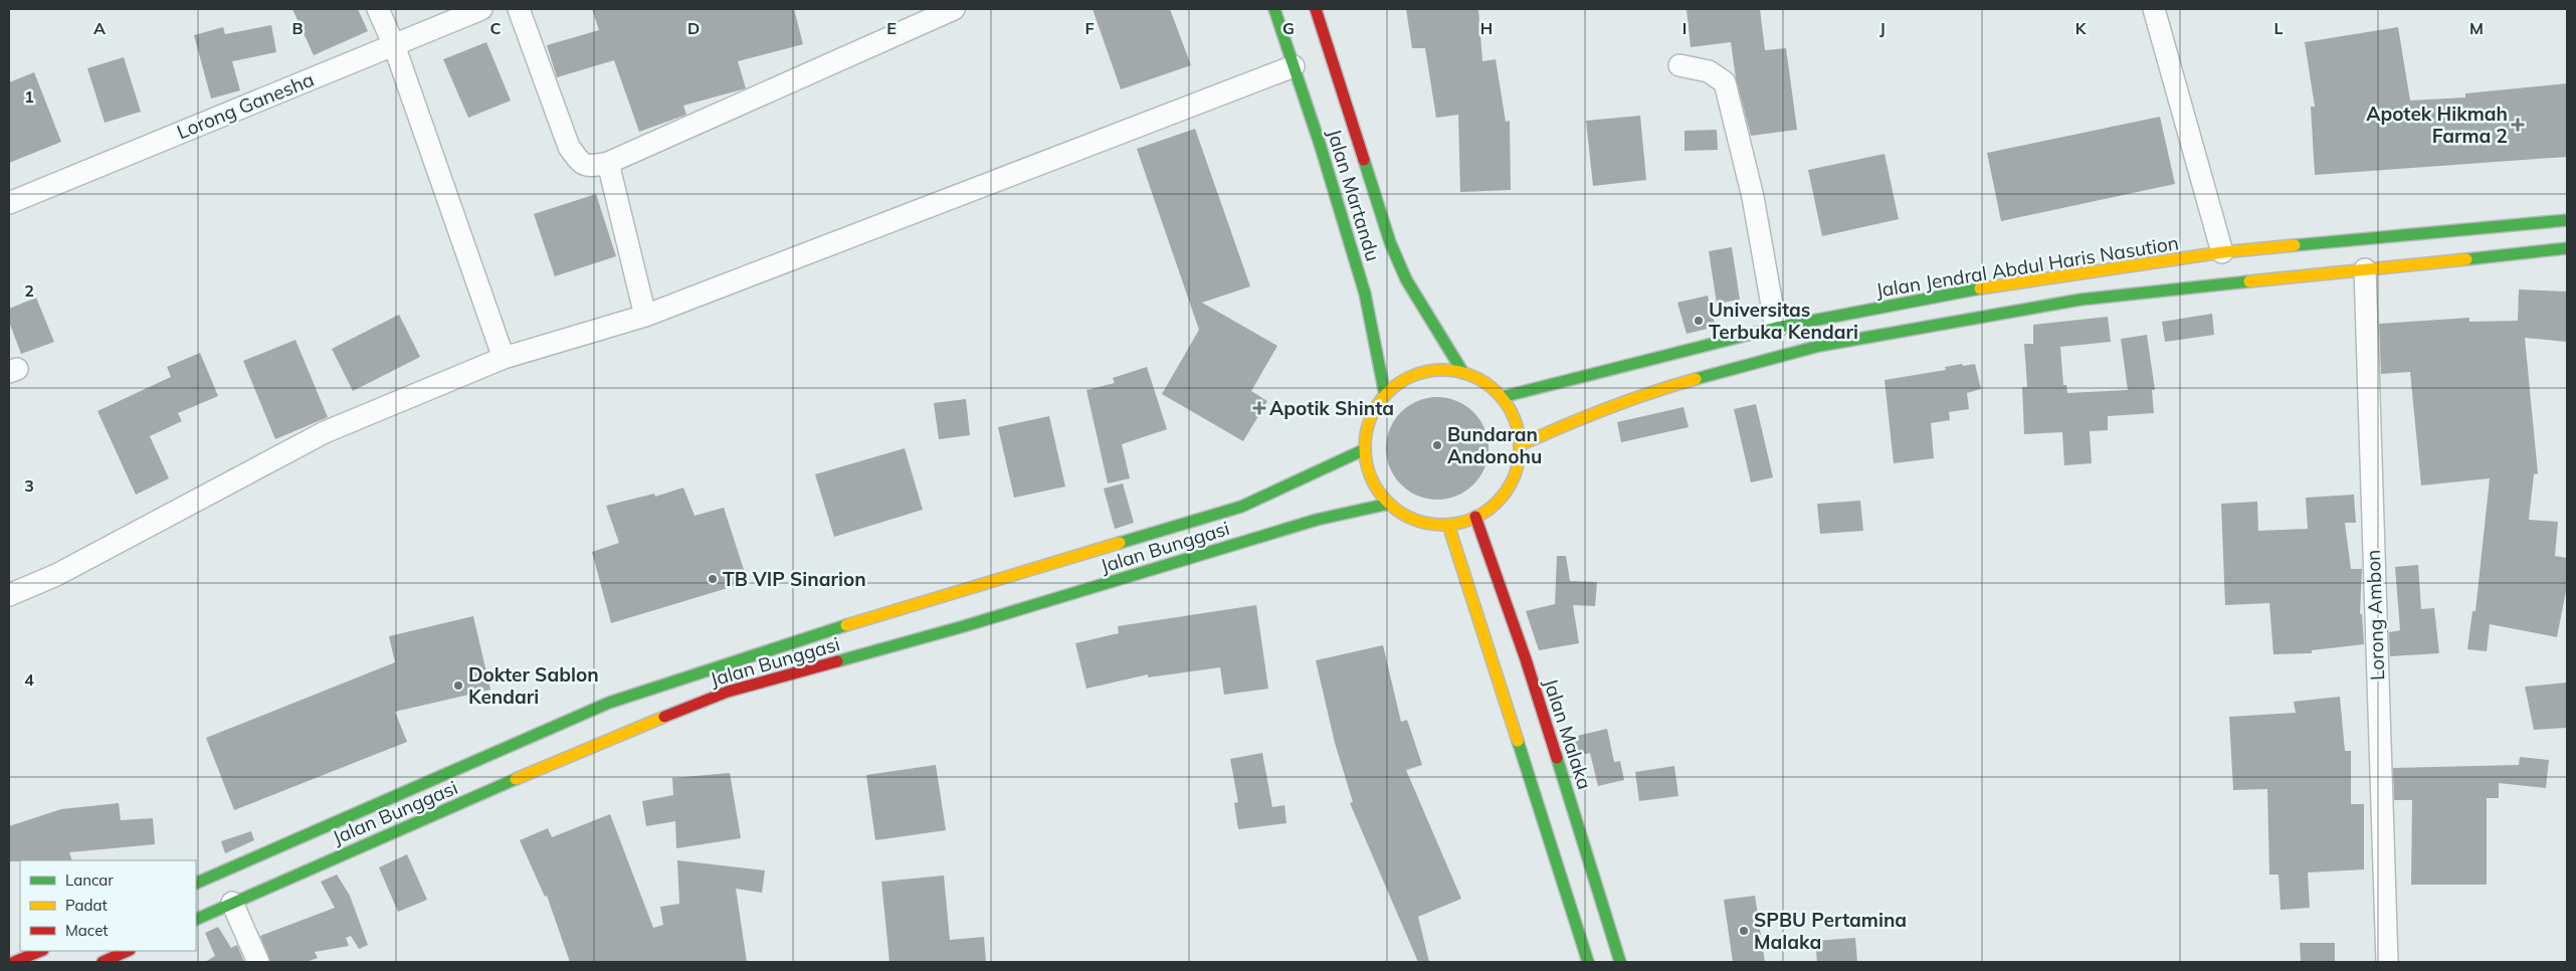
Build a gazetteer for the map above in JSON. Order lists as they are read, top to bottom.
{
  "streets": {
    "main road": [
      "Jalan Martandu",
      "Jalan Jendral Abdul Haris Nasution",
      "Jalan Bunggasi",
      "Jalan Malaka"
    ],
    "street": ["Lorong Ganesha", "Lorong Ambon"]
  },
  "crossings": [
    ["Jalan Martandu", "Jalan Jendral Abdul Haris Nasution"],
    ["Jalan Martandu", "Jalan Bunggasi"],
    ["Jalan Martandu", "Jalan Malaka"],
    ["Jalan Jendral Abdul Haris Nasution", "Jalan Bunggasi"],
    ["Jalan Jendral Abdul Haris Nasution", "Lorong Ambon"],
    ["Jalan Jendral Abdul Haris Nasution", "Jalan Malaka"],
    ["Jalan Bunggasi", "Jalan Malaka"]
  ],
  "places": {
    "health": ["Apotek Hikmah Farma 2", "Apotik Shinta"],
    "other": [
      "Universitas Terbuka Kendari",
      "Bundaran Andonohu",
      "TB VIP Sinarion",
      "Dokter Sablon Kendari",
      "SPBU Pertamina Malaka"
    ]
  },
  "legend": ["Lancar", "Padat", "Macet"],
  "grid": {
    "columns": [
      "A",
      "B",
      "C",
      "D",
      "E",
      "F",
      "G",
      "H",
      "I",
      "J",
      "K",
      "L",
      "M"
    ],
    "rows": [
      "1",
      "2",
      "3",
      "4"
    ]
  }
}
